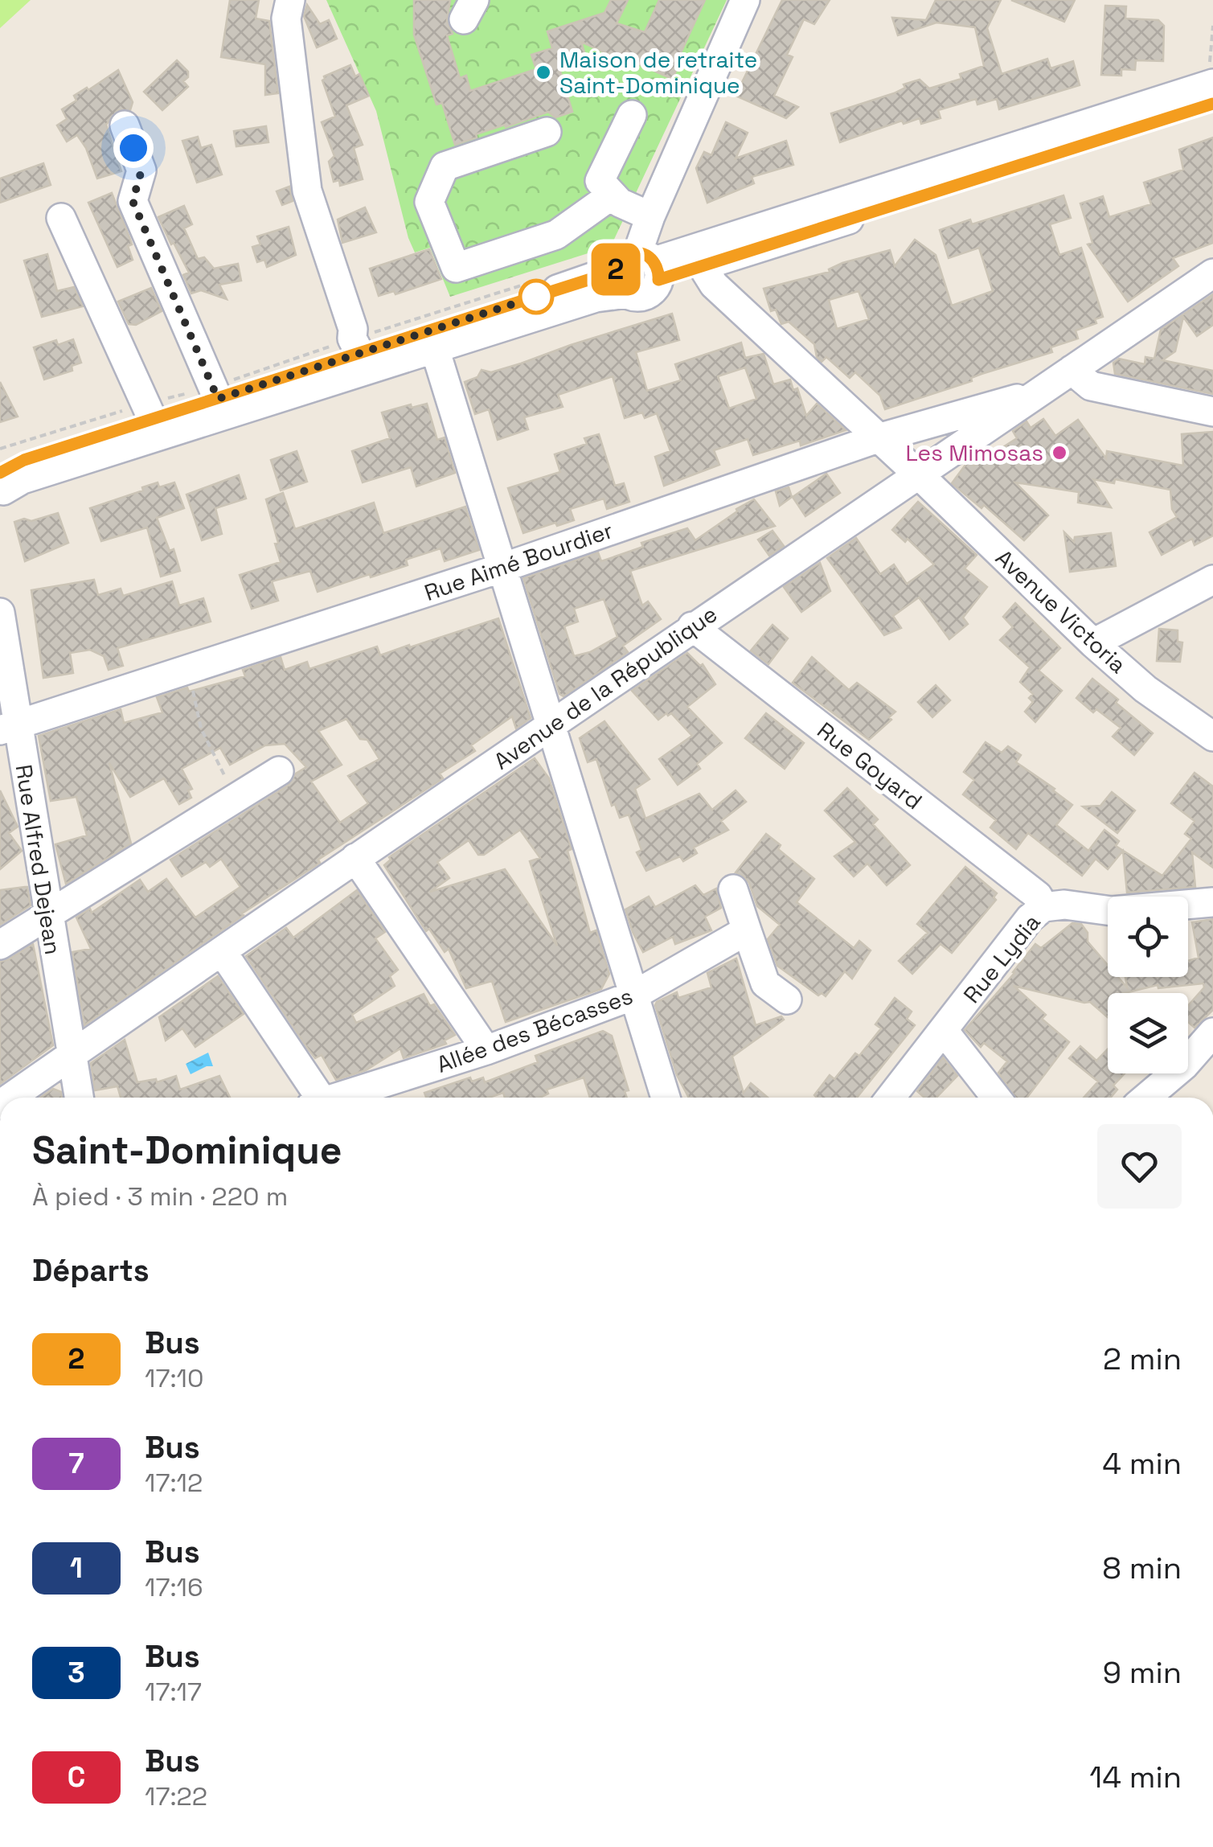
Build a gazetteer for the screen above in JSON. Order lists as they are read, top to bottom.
{
  "streets": {
    "street": [
      "Rue Aimé Bourdier",
      "Avenue Victoria",
      "Avenue de la République",
      "Rue Goyard",
      "Rue Alfred Dejean",
      "Rue Lydia",
      "Allée des Bécasses"
    ]
  },
  "crossings": [
    ["Rue Aimé Bourdier", "Avenue Victoria"],
    ["Rue Aimé Bourdier", "Avenue de la République"],
    ["Rue Aimé Bourdier", "Rue Alfred Dejean"],
    ["Avenue Victoria", "Avenue de la République"],
    ["Avenue de la République", "Rue Goyard"],
    ["Avenue de la République", "Rue Alfred Dejean"],
    ["Rue Goyard", "Rue Lydia"]
  ],
  "places": ["Maison de retraite Saint-Dominique", "Les Mimosas"],
  "lines": ["bus line 2"],
  "page": {
    "on_map": "2",
    "heading": [
      ["Saint-Dominique", "À pied · 3 min · 220 m"],
      "Départs"
    ],
    "list": [
      {
        "mark": "2",
        "name": "Bus",
        "note": "17:10",
        "value": "2 min"
      },
      {
        "mark": "7",
        "name": "Bus",
        "note": "17:12",
        "value": "4 min"
      },
      {
        "mark": "1",
        "name": "Bus",
        "note": "17:16",
        "value": "8 min"
      },
      {
        "mark": "3",
        "name": "Bus",
        "note": "17:17",
        "value": "9 min"
      },
      {
        "mark": "C",
        "name": "Bus",
        "note": "17:22",
        "value": "14 min"
      }
    ]
  }
}
